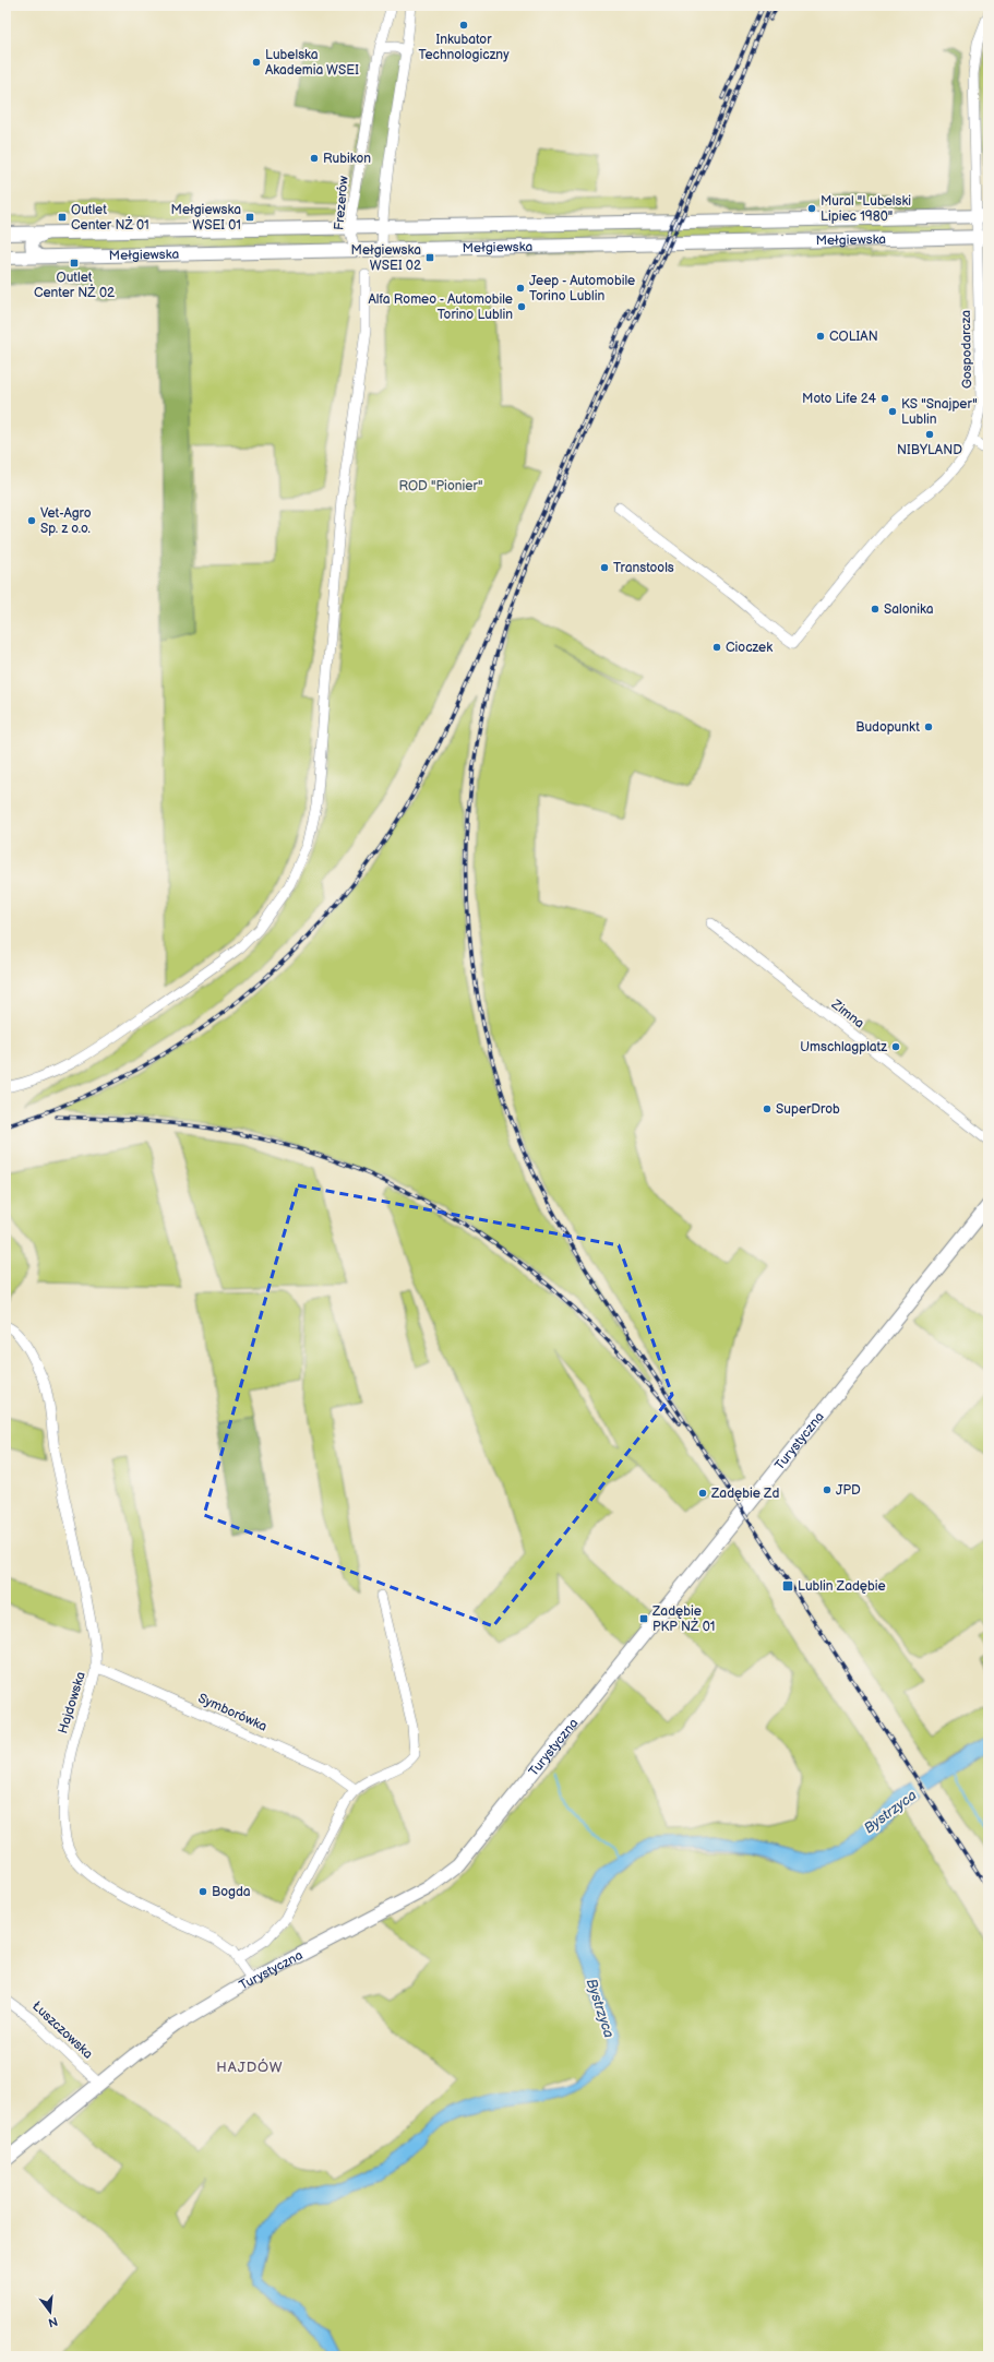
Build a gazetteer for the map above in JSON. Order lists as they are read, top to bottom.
{
  "streets": {
    "main road": ["Mełgiewska", "Turystyczna"],
    "street": [
      "Frezerów",
      "Gospodarcza",
      "Zimna",
      "Hajdowska",
      "Symborówka",
      "Łuszczowska"
    ]
  },
  "crossings": [
    ["Frezerów", "Mełgiewska"],
    ["Mełgiewska", "Gospodarcza"],
    ["Turystyczna", "Hajdowska"],
    ["Turystyczna", "Łuszczowska"],
    ["Hajdowska", "Symborówka"]
  ],
  "districts": ["HAJDÓW"],
  "water": ["Bystrzyca"],
  "parks": ["ROD \"Pionier\""],
  "places": {
    "other": [
      "Inkubator Technologiczny",
      "Lubelska Akademia WSEI",
      "Rubikon",
      "Mural \"Lubelski Lipiec 1980\"",
      "Jeep - Automobile Torino Lublin",
      "Alfa Romeo - Automobile Torino Lublin",
      "COLIAN",
      "Moto Life 24",
      "KS \"Snajper\" Lublin",
      "NIBYLAND",
      "Vet-Agro Sp. z o.o.",
      "Transtools",
      "Salonika",
      "Cioczek",
      "Budopunkt",
      "Umschlagplatz",
      "SuperDrob",
      "JPD",
      "Zadębie Zd",
      "Bogda"
    ],
    "transit": [
      "Outlet Center NŻ 01",
      "Mełgiewska WSEI 01",
      "Mełgiewska WSEI 02",
      "Outlet Center NŻ 02",
      "Lublin Zadębie",
      "Zadębie PKP NŻ 01"
    ]
  },
  "north": "bottom"
}
